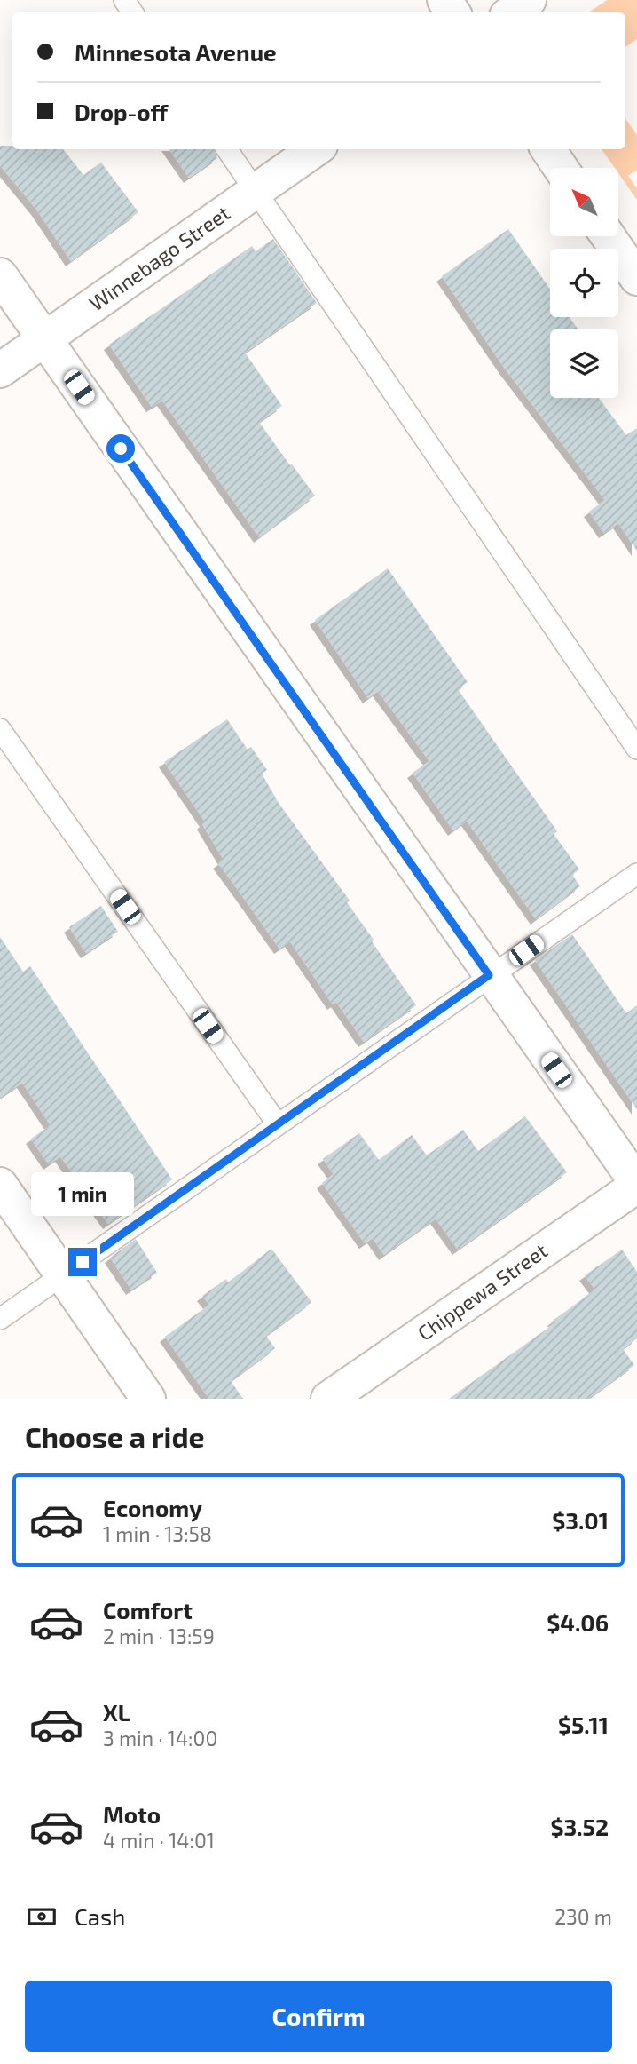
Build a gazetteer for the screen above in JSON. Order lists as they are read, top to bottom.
{
  "streets": {
    "street": ["Winnebago Street", "Chippewa Street"]
  },
  "north": "top left",
  "page": {
    "banner": ["Minnesota Avenue", "Drop-off"],
    "bubble": "1 min",
    "heading": "Choose a ride",
    "list": [
      {
        "name": "Economy",
        "note": "1 min · 13:58",
        "value": "$3.01"
      },
      {
        "name": "Comfort",
        "note": "2 min · 13:59",
        "value": "$4.06"
      },
      {
        "name": "XL",
        "note": "3 min · 14:00",
        "value": "$5.11"
      },
      {
        "name": "Moto",
        "note": "4 min · 14:01",
        "value": "$3.52"
      }
    ],
    "pay": ["Cash", "230 m"],
    "buttons": "Confirm"
  }
}
